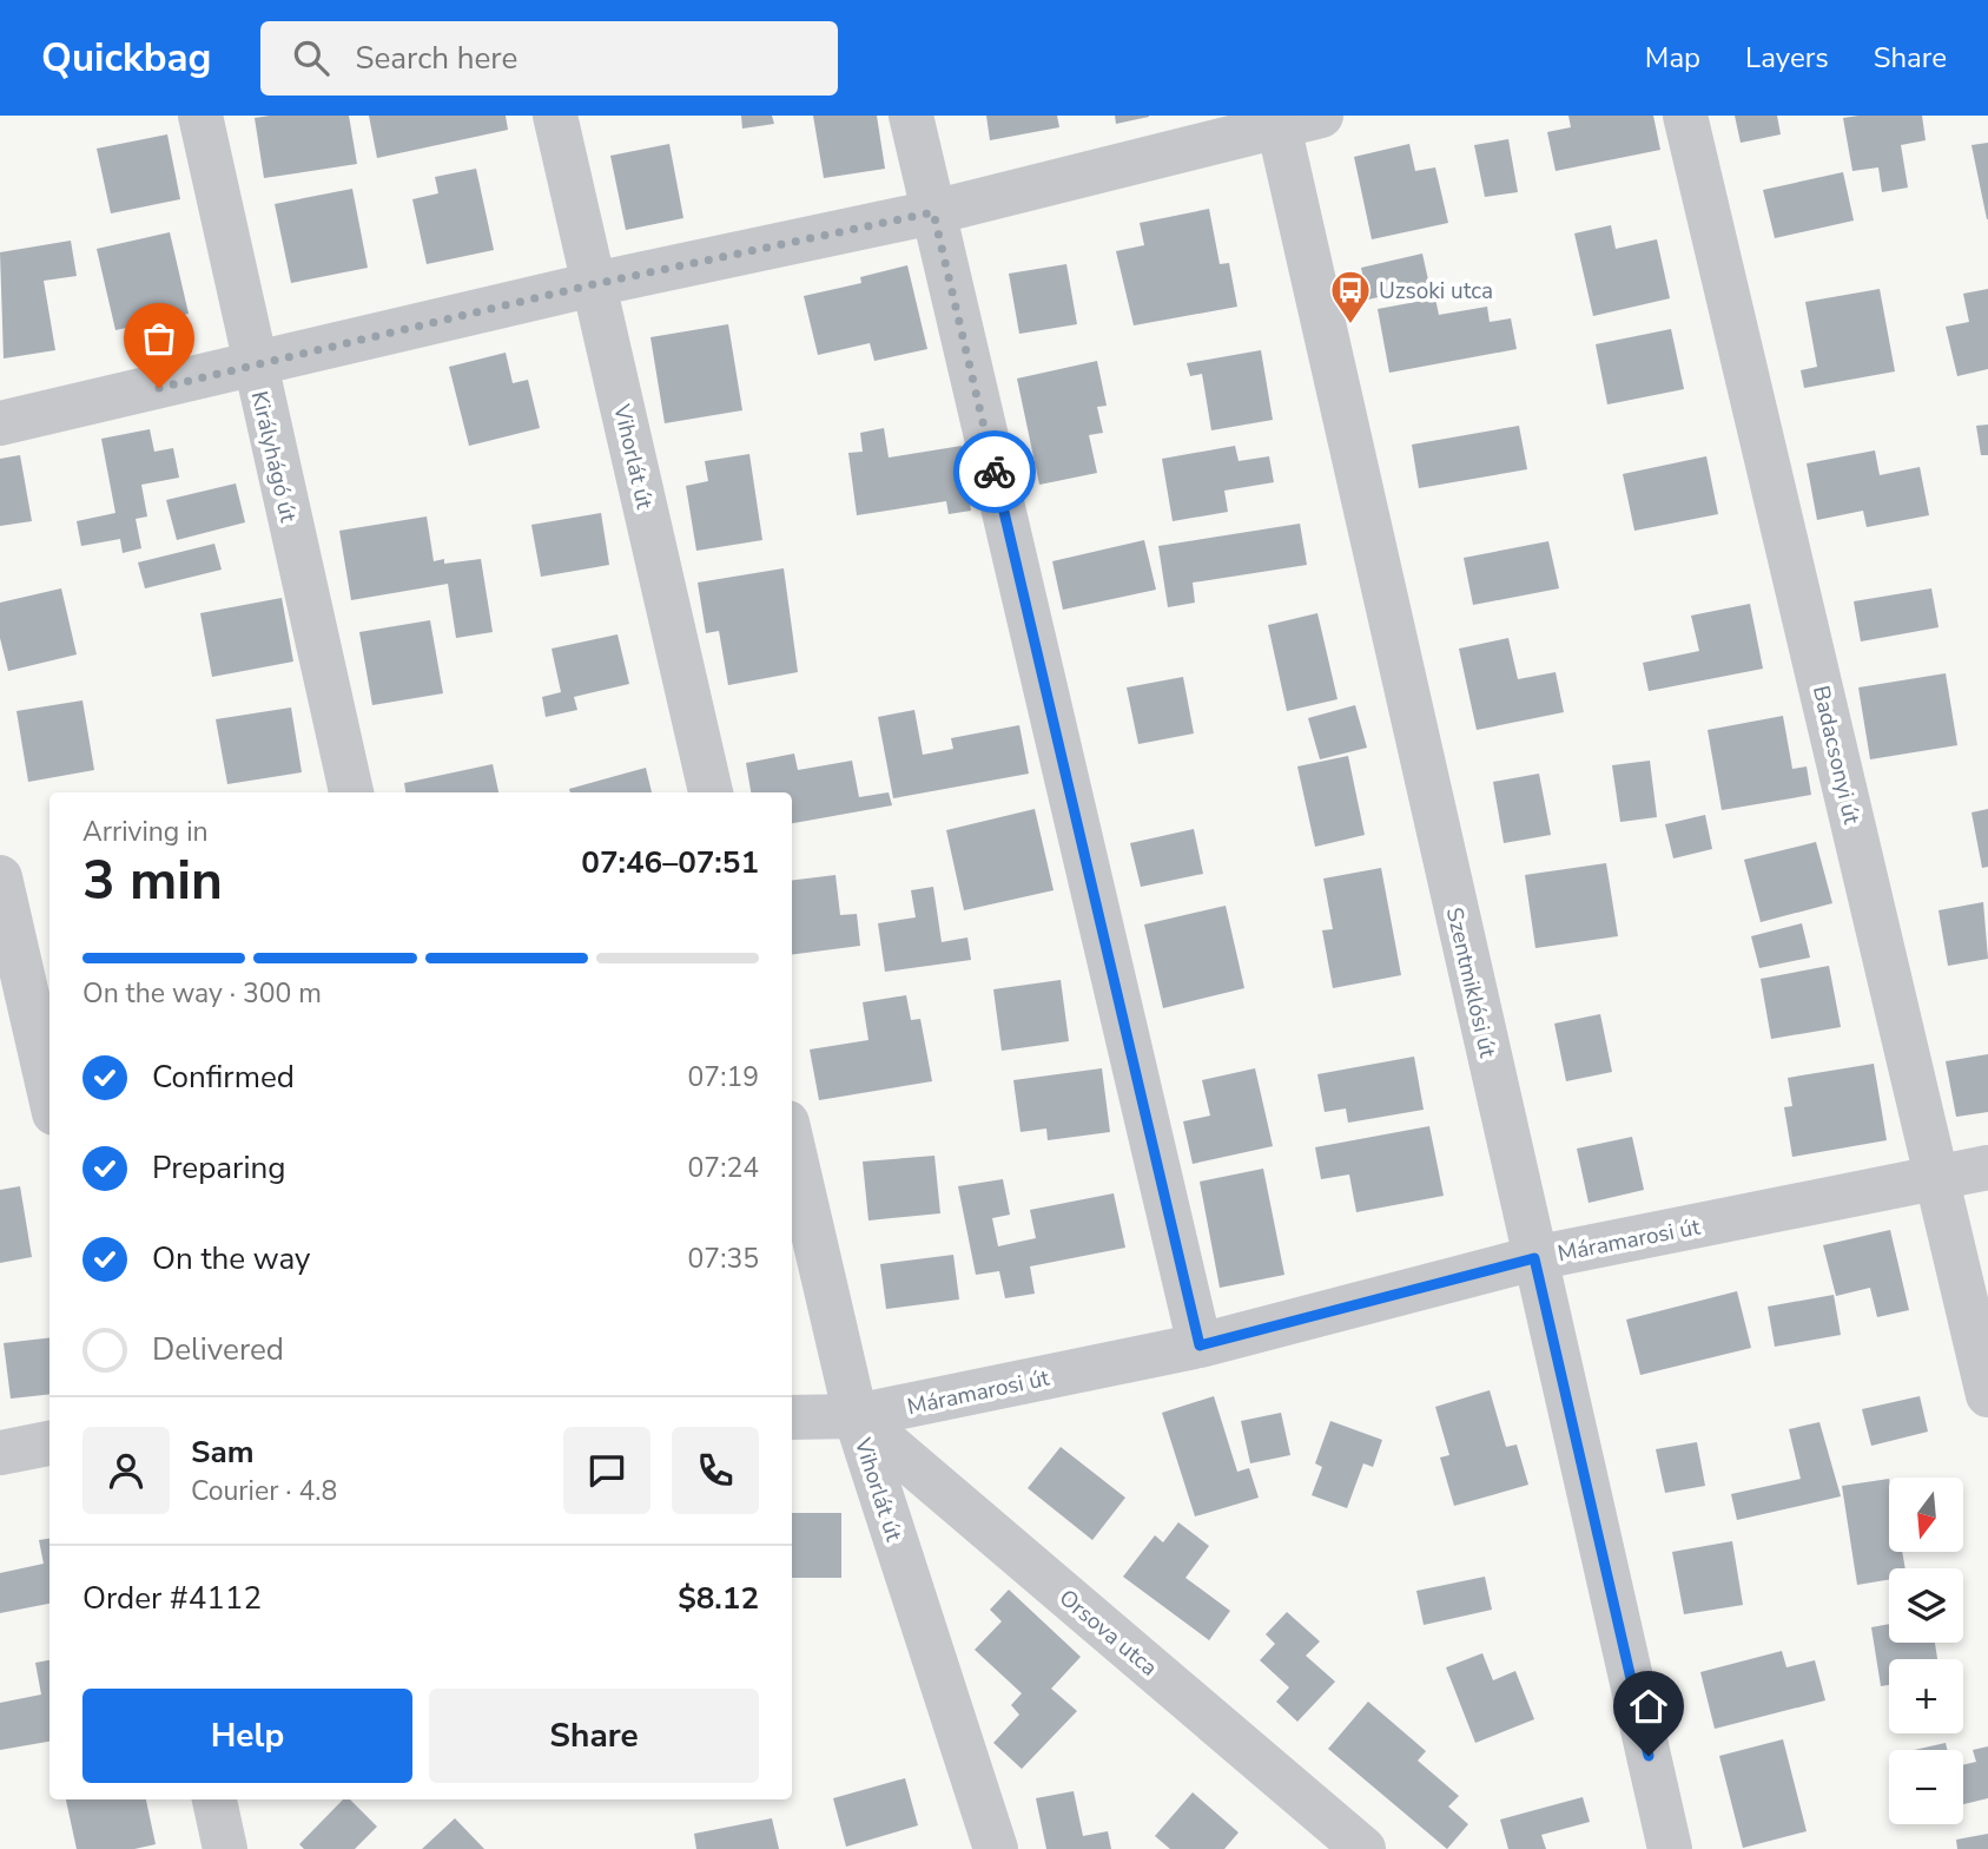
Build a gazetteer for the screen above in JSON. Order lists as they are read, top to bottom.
{
  "streets": {
    "street": [
      "Királyhágó út",
      "Vihorlát út",
      "Badacsonyi út",
      "Szentmiklósi út",
      "Máramarosi út",
      "Orsova utca"
    ]
  },
  "crossings": [
    ["Vihorlát út", "Máramarosi út"],
    ["Vihorlát út", "Orsova utca"],
    ["Badacsonyi út", "Máramarosi út"],
    ["Szentmiklósi út", "Máramarosi út"],
    ["Máramarosi út", "Orsova utca"]
  ],
  "places": {
    "bus stop": ["Uzsoki utca"]
  },
  "north": "bottom",
  "page": {
    "header": "Quickbag",
    "search": "Search here",
    "nav": ["Map", "Layers", "Share"],
    "heading": ["3 min", "Arriving in", "07:46–07:51"],
    "panel": [
      "Sam",
      "Courier · 4.8",
      "Order #4112",
      "$8.12"
    ],
    "bar": "On the way · 300 m",
    "list": [
      ["Confirmed", "07:19"],
      ["Preparing", "07:24"],
      ["On the way", "07:35"],
      "Delivered"
    ],
    "map_buttons": ["+", "−"],
    "buttons": ["Help", "Share"]
  }
}
